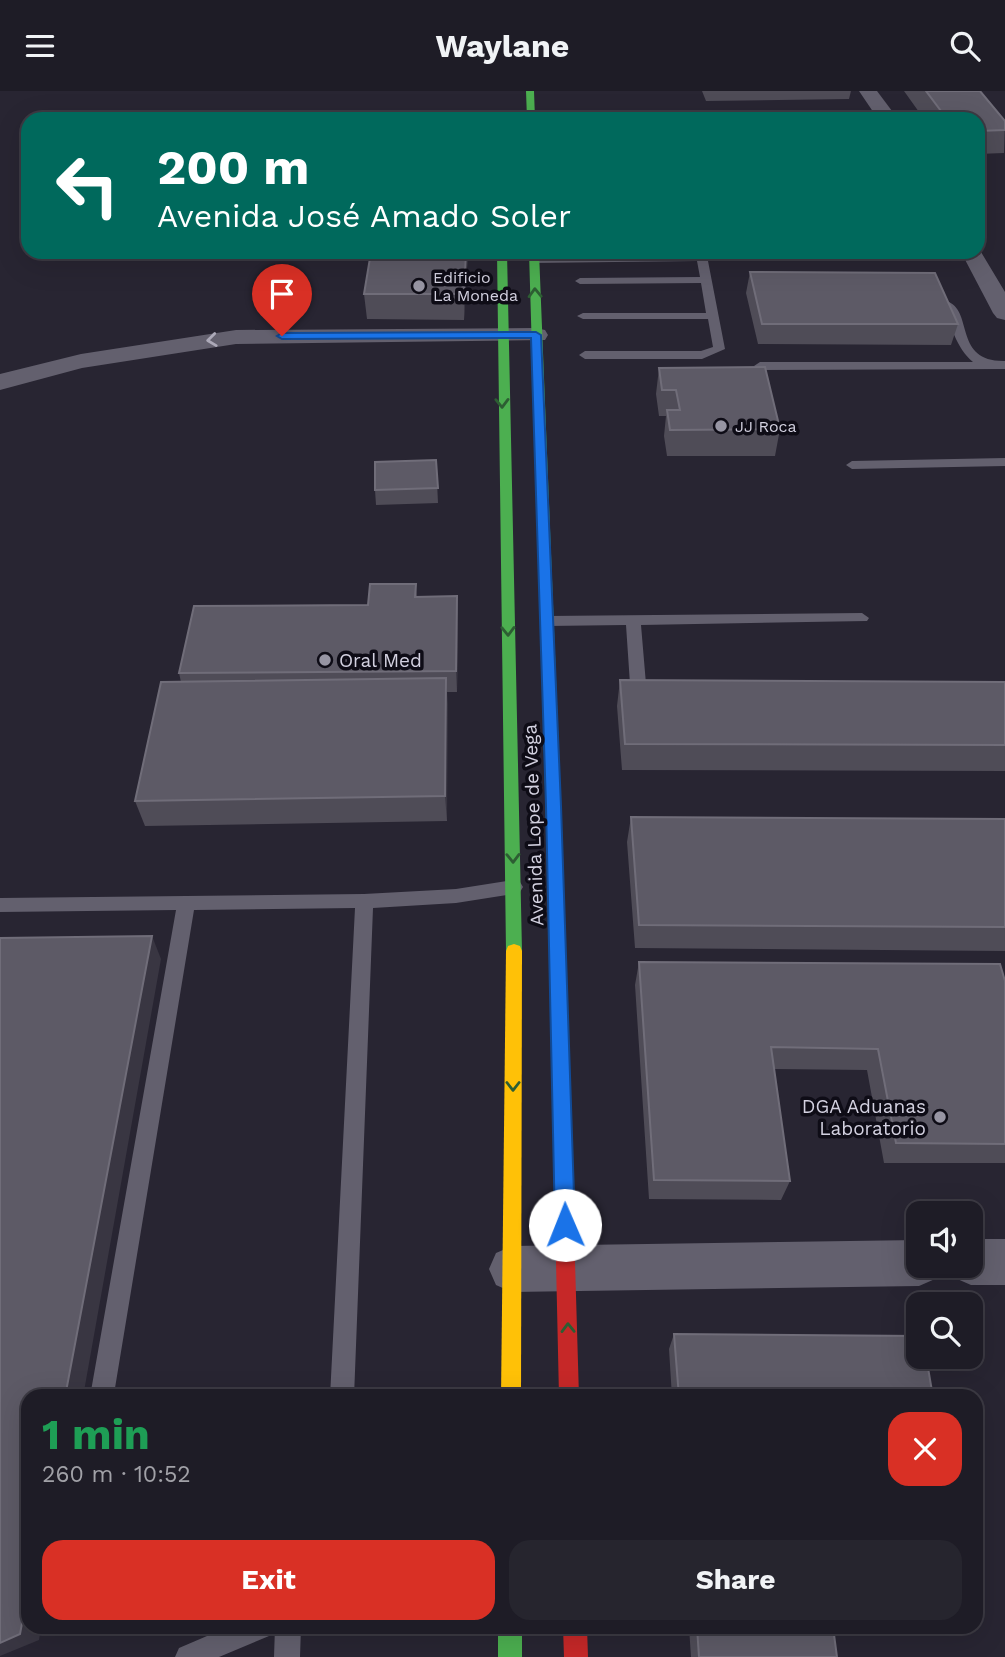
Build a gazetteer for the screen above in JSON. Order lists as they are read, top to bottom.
{
  "streets": {
    "main road": ["Avenida Lope de Vega"]
  },
  "places": [
    "Edificio La Moneda",
    "JJ Roca",
    "Oral Med",
    "DGA Aduanas Laboratorio"
  ],
  "page": {
    "header": "Waylane",
    "turn": ["200 m", "Avenida José Amado Soler"],
    "heading": ["1 min", "260 m · 10:52"],
    "buttons": ["Exit", "Share"]
  }
}
